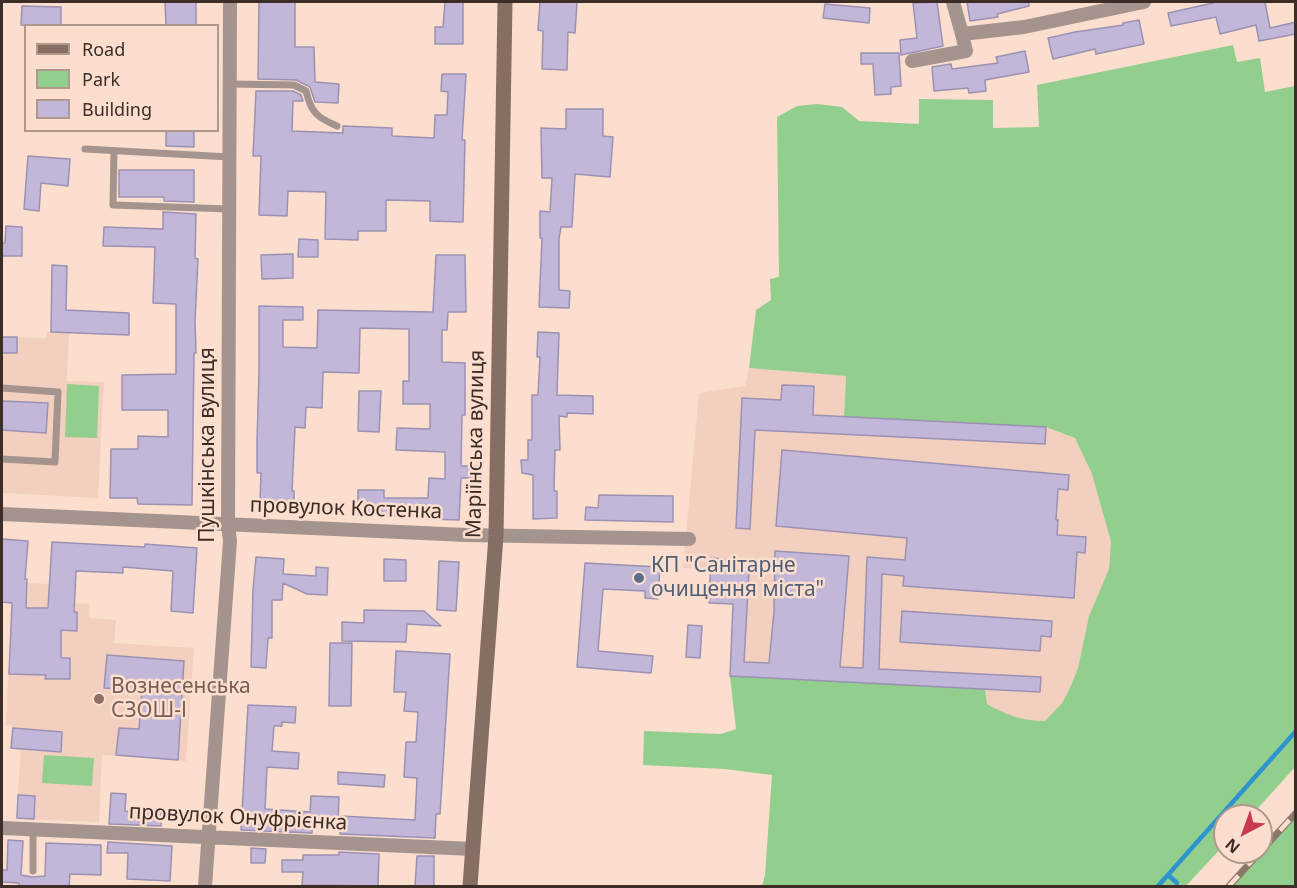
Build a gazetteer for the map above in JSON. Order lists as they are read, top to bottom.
{
  "streets": {
    "main road": ["Маріїнська вулиця"],
    "street": ["Пушкінська вулиця", "провулок Костенка", "провулок Онуфрієнка"]
  },
  "crossings": [
    ["Маріїнська вулиця", "провулок Костенка"],
    ["Маріїнська вулиця", "провулок Онуфрієнка"],
    ["Пушкінська вулиця", "провулок Костенка"],
    ["Пушкінська вулиця", "провулок Онуфрієнка"]
  ],
  "places": ["КП \"Санітарне очищення міста\"", "Вознесенська СЗОШ-І"],
  "legend": ["Road", "Park", "Building"],
  "north": "bottom left"
}
